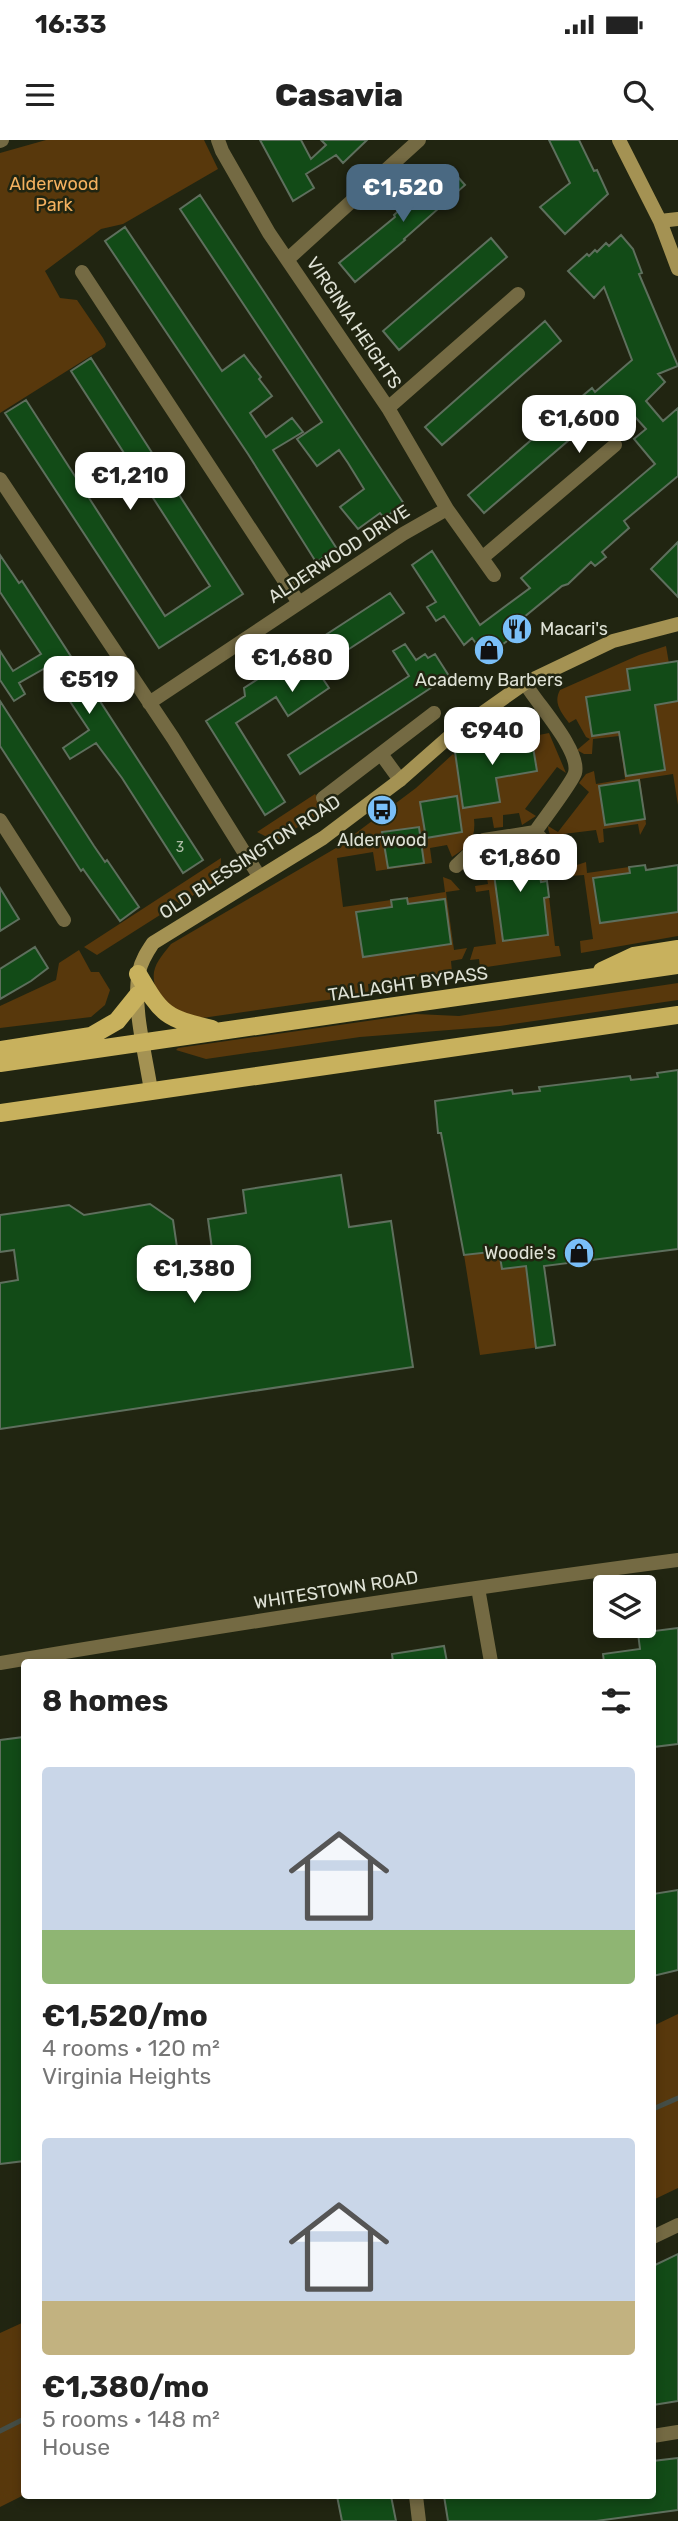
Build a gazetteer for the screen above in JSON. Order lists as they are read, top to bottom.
{
  "streets": {
    "main road": ["TALLAGHT BYPASS"],
    "street": [
      "VIRGINIA HEIGHTS",
      "ALDERWOOD DRIVE",
      "OLD BLESSINGTON ROAD",
      "WHITESTOWN ROAD"
    ]
  },
  "crossings": [
    ["VIRGINIA HEIGHTS", "ALDERWOOD DRIVE"],
    ["OLD BLESSINGTON ROAD", "TALLAGHT BYPASS"]
  ],
  "parks": ["Alderwood Park"],
  "places": {
    "restaurant": ["Macari's"],
    "shop": ["Academy Barbers", "Woodie's"],
    "bus stop": ["Alderwood"]
  },
  "house_numbers": ["3"],
  "page": {
    "status": "16:33",
    "header": "Casavia",
    "price": [
      "€1,520",
      "€1,600",
      "€1,210",
      "€1,680",
      "€519",
      "€940",
      "€1,860",
      "€1,380"
    ],
    "heading": "8 homes",
    "list": [
      {
        "name": "€1,520/mo",
        "note": "4 rooms · 120 m² · Virginia Heights"
      },
      {
        "name": "€1,380/mo",
        "note": "5 rooms · 148 m² · House"
      }
    ]
  }
}
